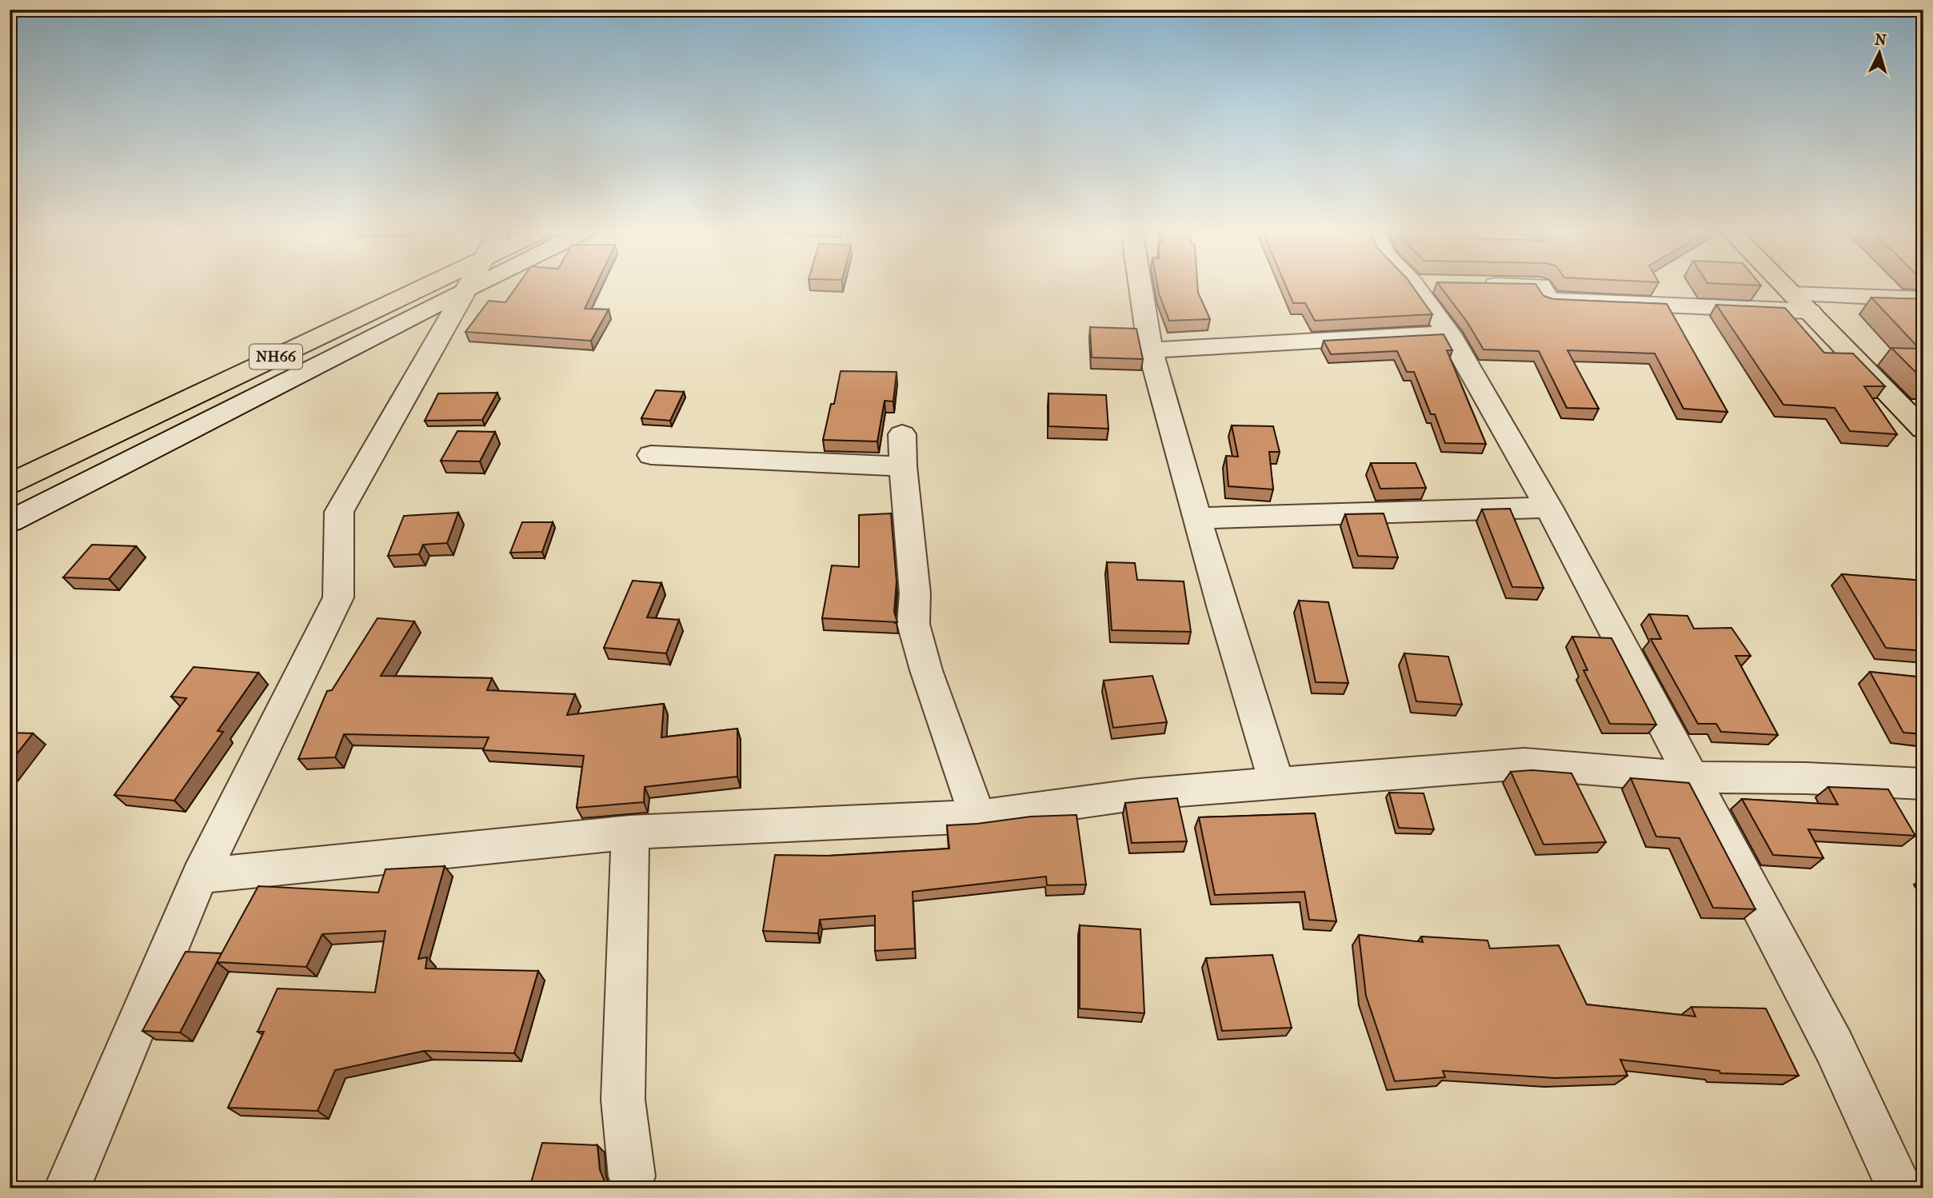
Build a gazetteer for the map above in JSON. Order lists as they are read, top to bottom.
{
  "streets": {
    "main road": ["NH66"]
  },
  "north": "top"
}
